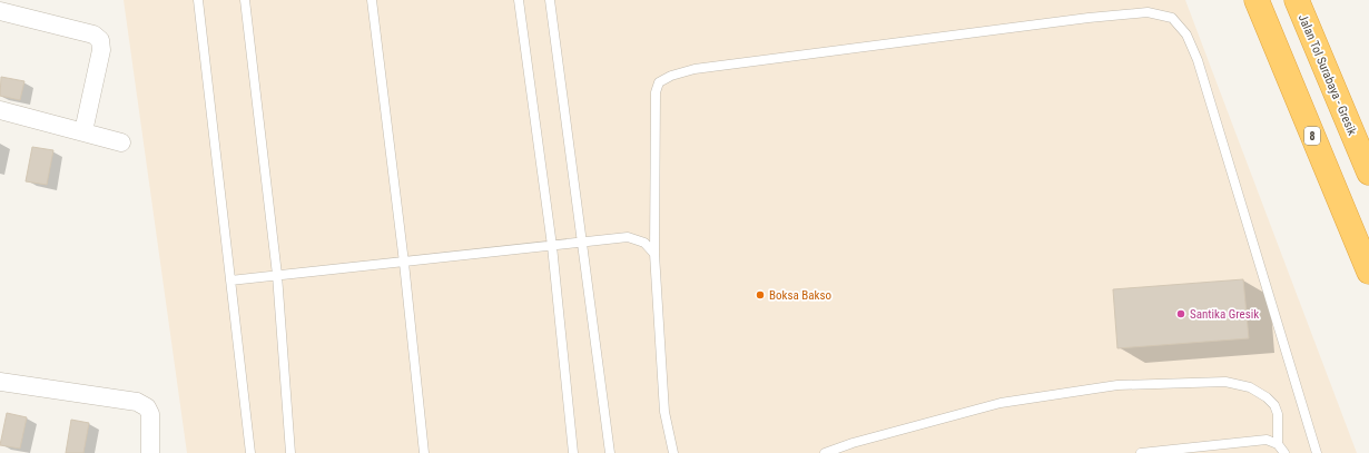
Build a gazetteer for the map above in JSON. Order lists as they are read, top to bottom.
{
  "streets": {
    "highway": ["Jalan Tol Surabaya - Gresik", "8"]
  },
  "places": ["Boksa Bakso", "Santika Gresik"]
}
